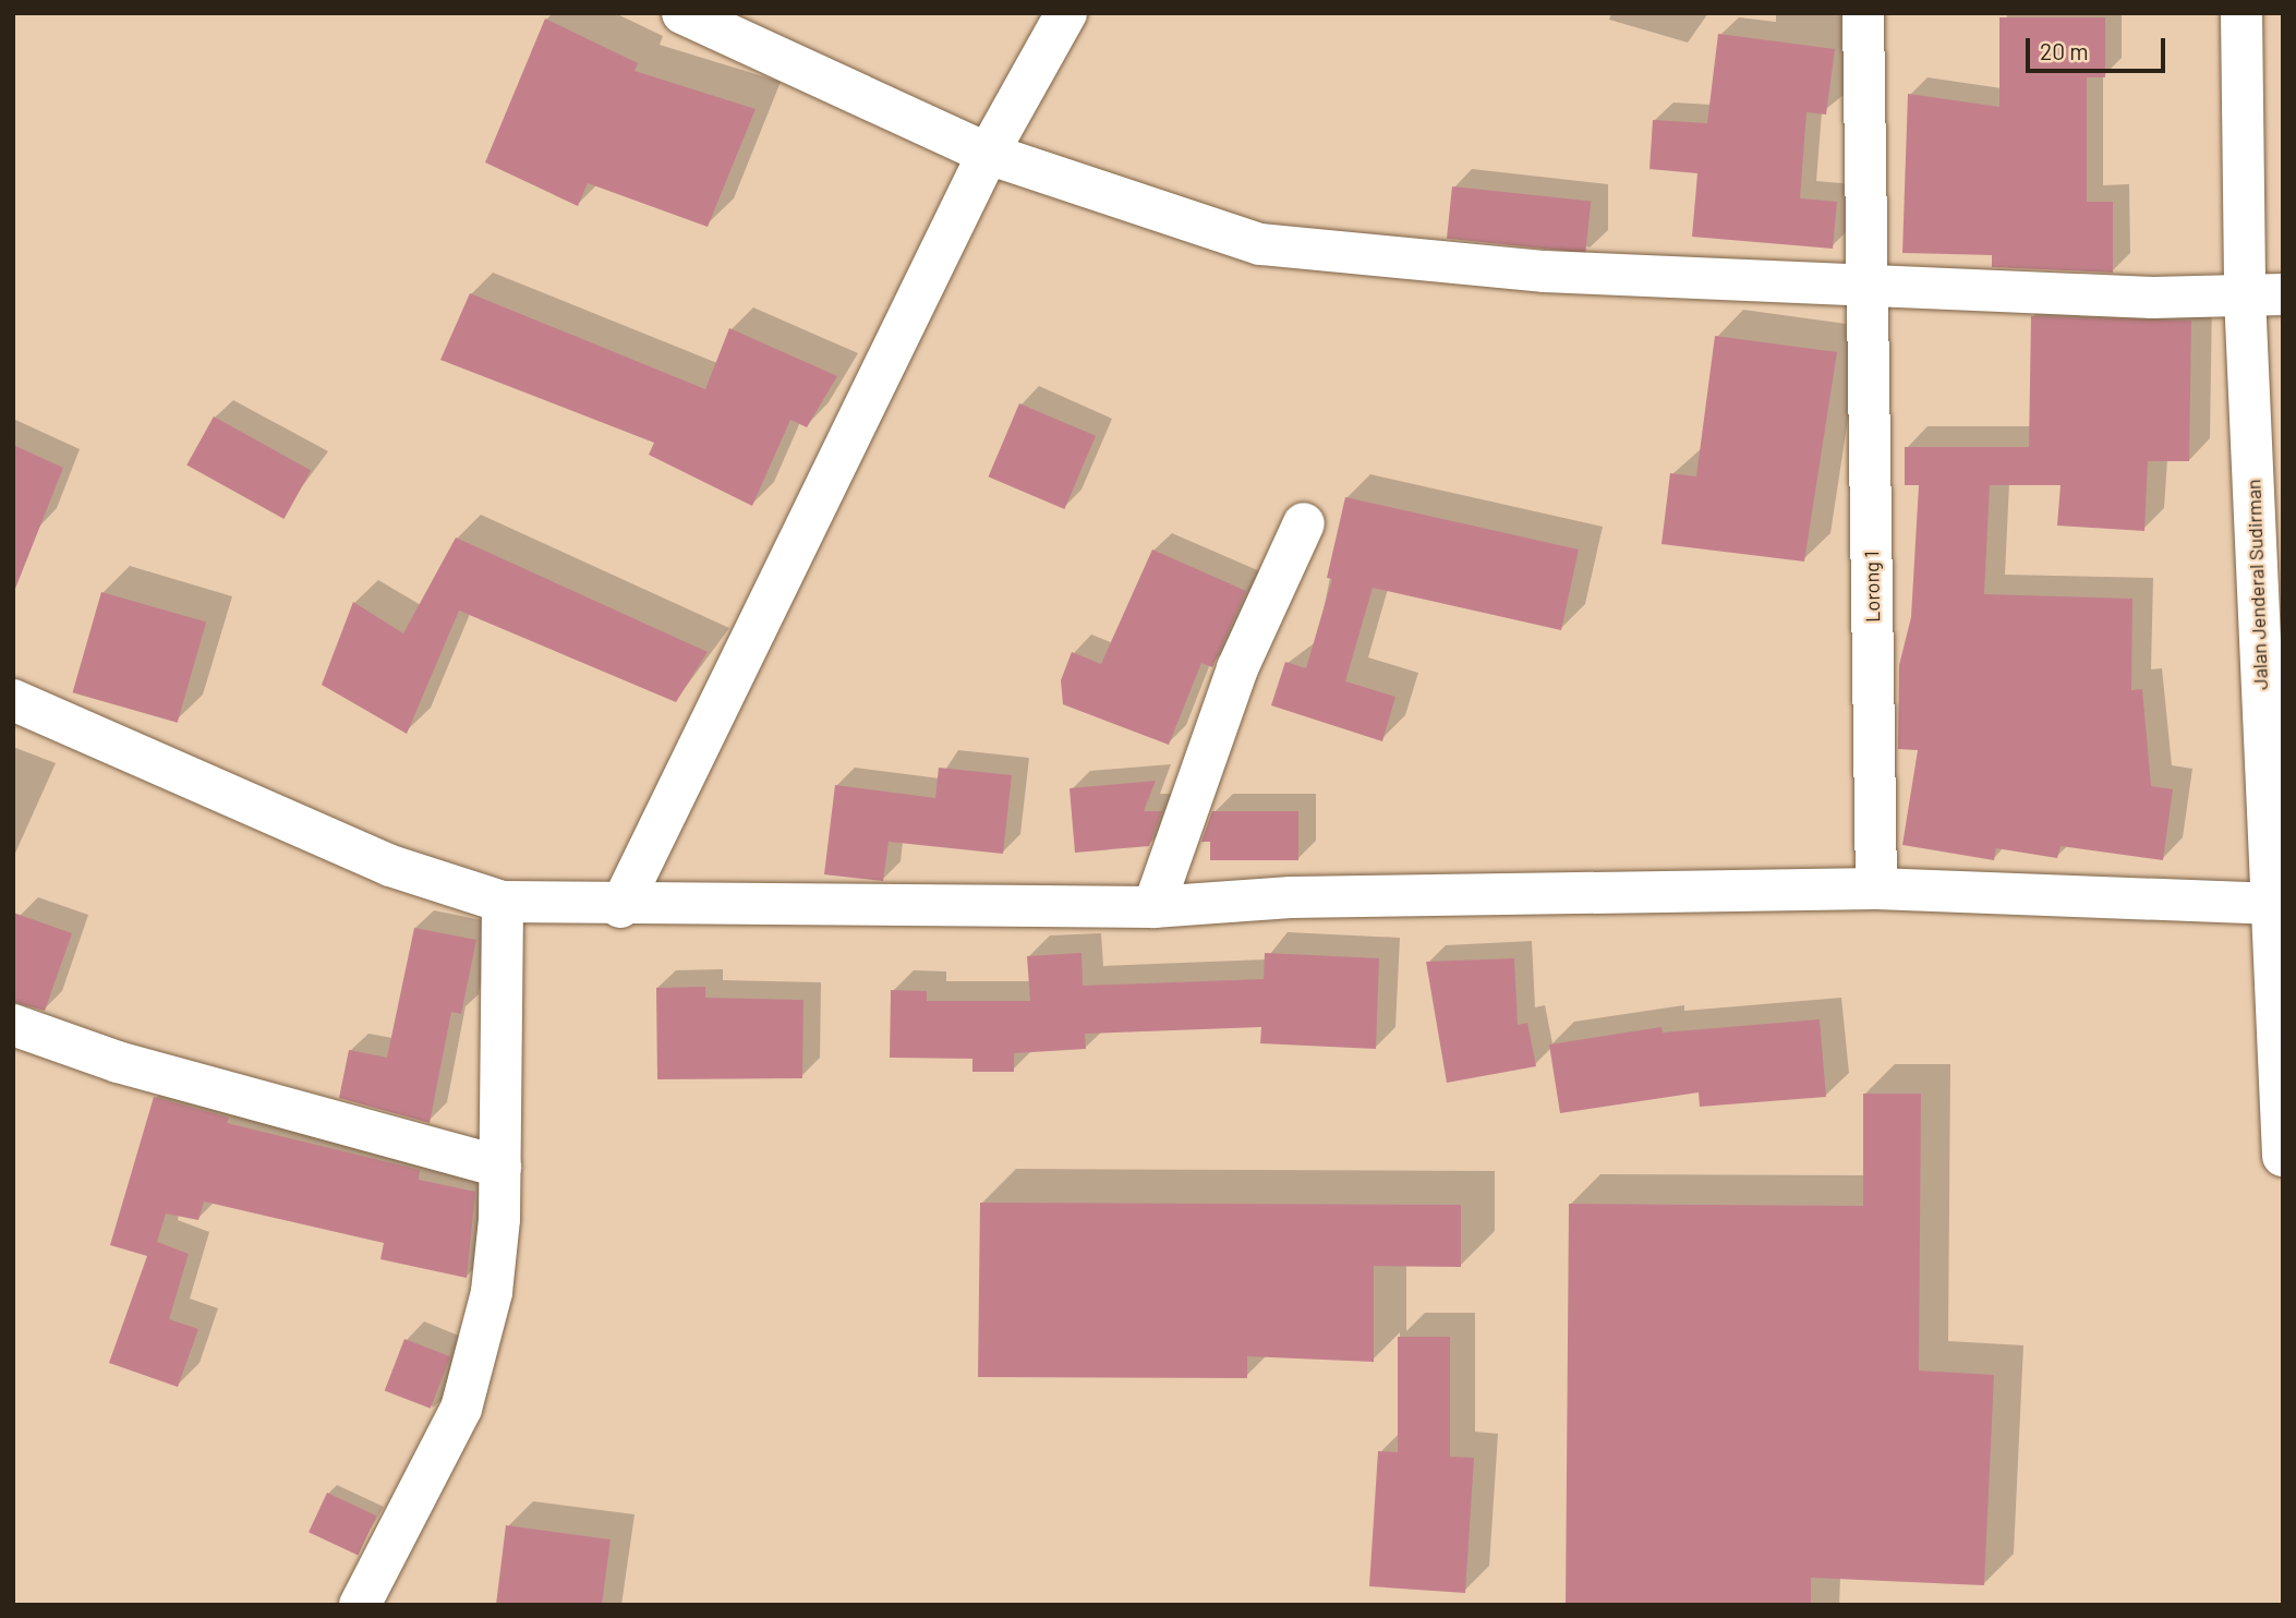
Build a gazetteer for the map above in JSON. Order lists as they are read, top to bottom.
{
  "streets": {
    "main road": ["Jalan Jenderal Sudirman", "Lorong 1"]
  },
  "scale_bar": "20 m"
}
